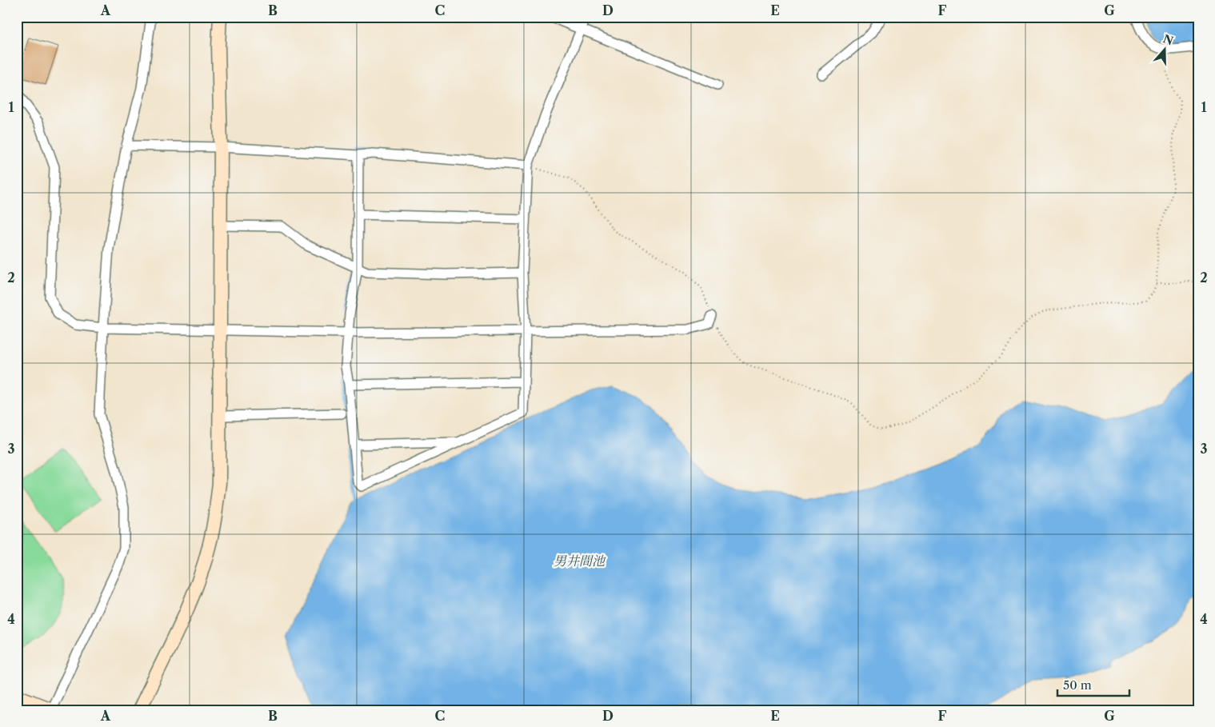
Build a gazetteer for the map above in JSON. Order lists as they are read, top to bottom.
{
  "water": ["男井間池"],
  "scale_bar": "50 m",
  "north": "top",
  "grid": {
    "columns": [
      "A",
      "B",
      "C",
      "D",
      "E",
      "F",
      "G"
    ],
    "rows": [
      "1",
      "2",
      "3",
      "4"
    ]
  }
}
